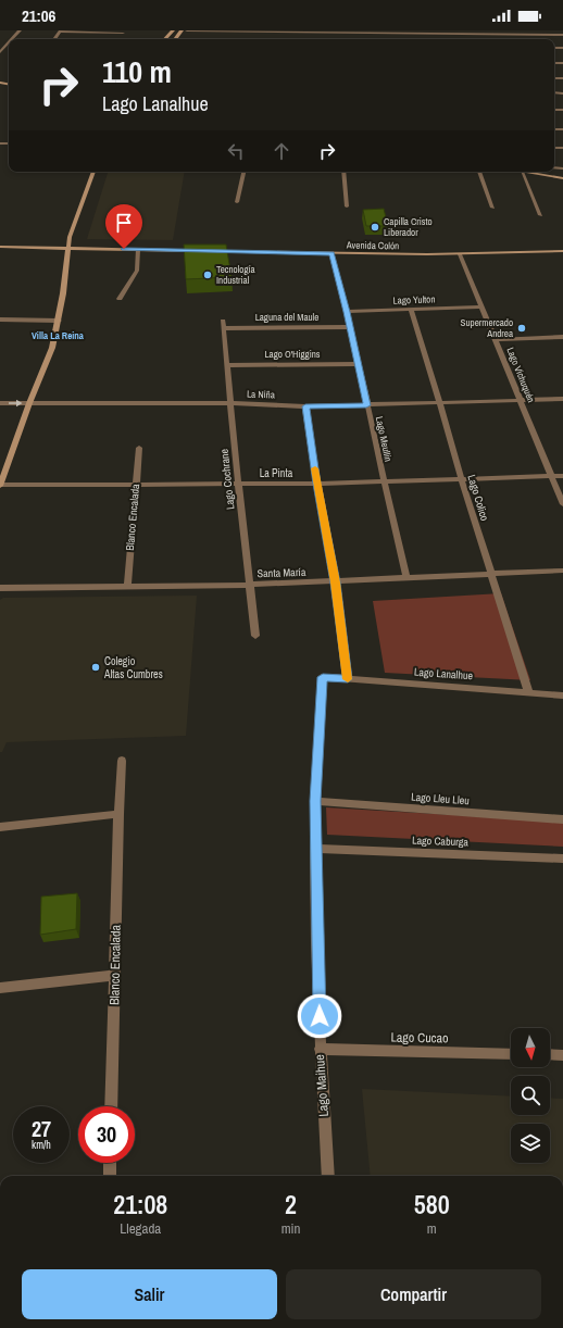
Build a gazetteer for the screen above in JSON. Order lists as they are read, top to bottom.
{
  "streets": {
    "street": [
      "Avenida Colón",
      "Lago Yulton",
      "Laguna del Maule",
      "Lago O'Higgins",
      "Lago Vichuquén",
      "La Niña",
      "Lago Meullín",
      "La Pinta",
      "Lago Cochrane",
      "Lago Colico",
      "Blanco Encalada",
      "Santa María",
      "Lago Lanalhue",
      "Lago Lleu Lleu",
      "Lago Caburga",
      "Lago Cucao",
      "Lago Maihue"
    ]
  },
  "crossings": [
    ["Avenida Colón", "Lago Vichuquén"],
    ["Avenida Colón", "Lago Meullín"],
    ["Lago Yulton", "Lago Vichuquén"],
    ["Lago Yulton", "Lago Meullín"],
    ["Lago Yulton", "Lago Colico"],
    ["Laguna del Maule", "Lago Meullín"],
    ["Laguna del Maule", "Lago Cochrane"],
    ["Lago O'Higgins", "Lago Meullín"],
    ["Lago O'Higgins", "Lago Cochrane"],
    ["Lago Vichuquén", "La Niña"],
    ["Lago Vichuquén", "La Pinta"],
    ["La Niña", "Lago Meullín"],
    ["La Niña", "Lago Cochrane"],
    ["La Niña", "Lago Colico"],
    ["Lago Meullín", "La Pinta"],
    ["Lago Meullín", "Santa María"],
    ["La Pinta", "Lago Cochrane"],
    ["La Pinta", "Lago Colico"],
    ["La Pinta", "Blanco Encalada"],
    ["Lago Cochrane", "Santa María"],
    ["Lago Colico", "Santa María"],
    ["Lago Colico", "Lago Lanalhue"],
    ["Blanco Encalada", "Santa María"],
    ["Lago Lanalhue", "Lago Maihue"],
    ["Lago Lleu Lleu", "Lago Maihue"],
    ["Lago Caburga", "Lago Maihue"],
    ["Lago Cucao", "Lago Maihue"]
  ],
  "districts": ["Villa La Reina"],
  "places": [
    "Capilla Cristo Liberador",
    "Tecnología Industrial",
    "Supermercado Andrea",
    "Colegio Altas Cumbres"
  ],
  "north": "bottom",
  "page": {
    "status": "21:06",
    "turn": ["110 m", "Lago Lanalhue"],
    "speed": "27 km/h",
    "limit": "30",
    "eta": [
      "21:08",
      "Llegada",
      "2",
      "min",
      "580",
      "m"
    ],
    "buttons": ["Salir", "Compartir"]
  }
}
